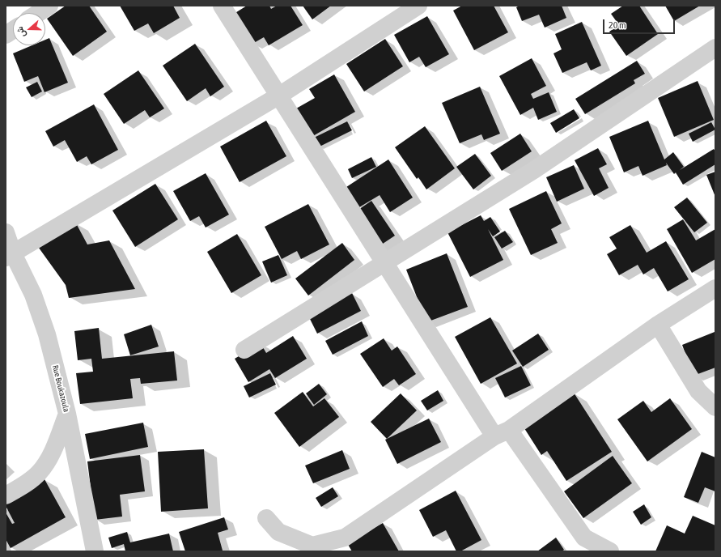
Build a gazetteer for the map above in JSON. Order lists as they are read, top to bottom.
{
  "streets": {
    "street": ["Rue Boukazoula"]
  },
  "scale_bar": "20 m",
  "north": "left"
}
